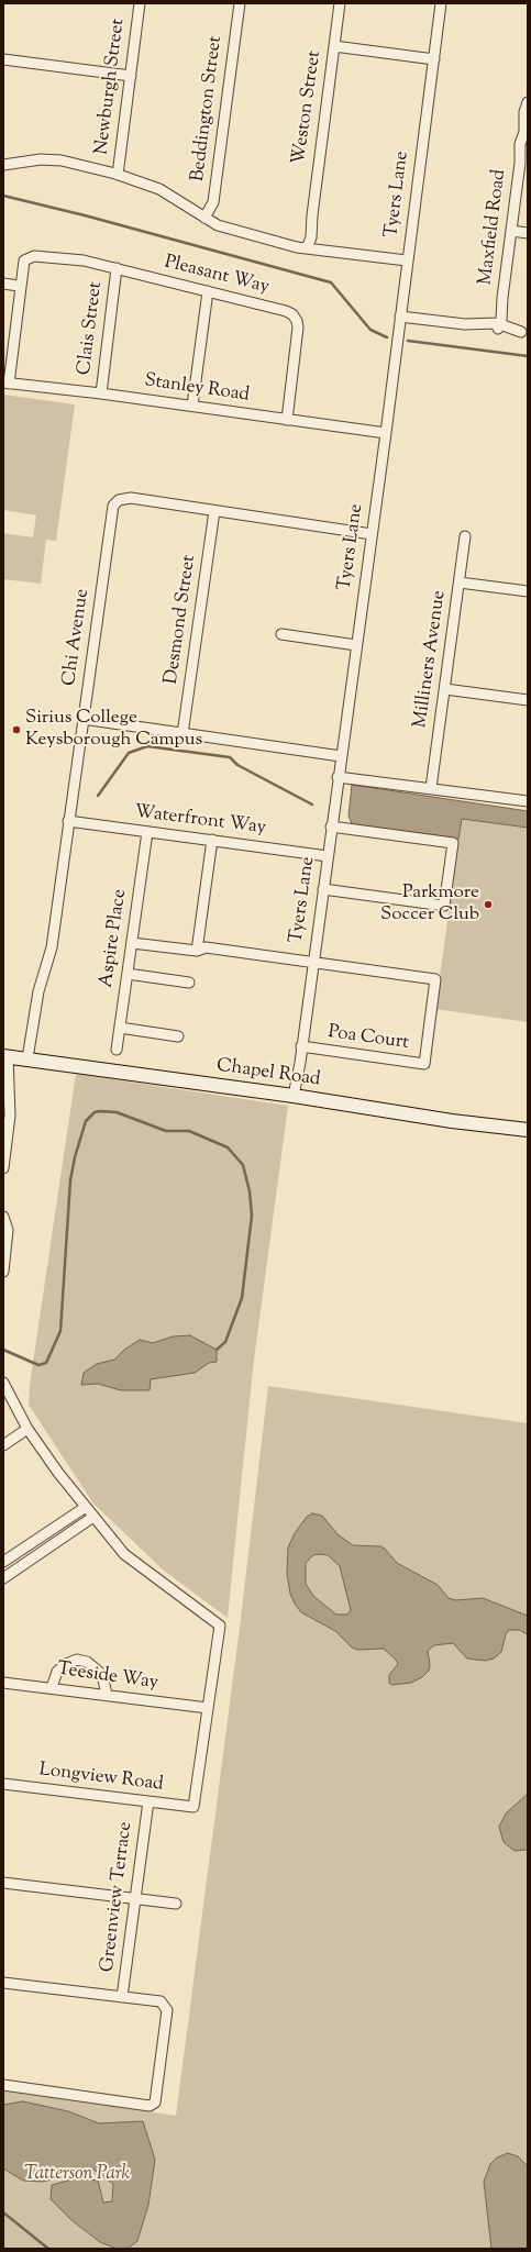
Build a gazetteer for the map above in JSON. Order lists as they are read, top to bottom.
{
  "streets": {
    "main road": ["Chapel Road"],
    "street": [
      "Newburgh Street",
      "Weston Street",
      "Beddington Street",
      "Tyers Lane",
      "Maxfield Road",
      "Pleasant Way",
      "Clais Street",
      "Stanley Road",
      "Desmond Street",
      "Chi Avenue",
      "Milliners Avenue",
      "Waterfront Way",
      "Aspire Place",
      "Poa Court",
      "Teeside Way",
      "Longview Road",
      "Greenview Terrace"
    ]
  },
  "crossings": [
    ["Tyers Lane", "Stanley Road"],
    ["Tyers Lane", "Chi Avenue"],
    ["Tyers Lane", "Waterfront Way"],
    ["Tyers Lane", "Poa Court"],
    ["Tyers Lane", "Chapel Road"],
    ["Pleasant Way", "Clais Street"],
    ["Pleasant Way", "Stanley Road"],
    ["Clais Street", "Stanley Road"],
    ["Desmond Street", "Chi Avenue"],
    ["Chi Avenue", "Waterfront Way"],
    ["Chi Avenue", "Chapel Road"],
    ["Waterfront Way", "Aspire Place"],
    ["Teeside Way", "Longview Road"],
    ["Longview Road", "Greenview Terrace"]
  ],
  "parks": ["Tatterson Park"],
  "places": ["Sirius College Keysborough Campus", "Parkmore Soccer Club"]
}
